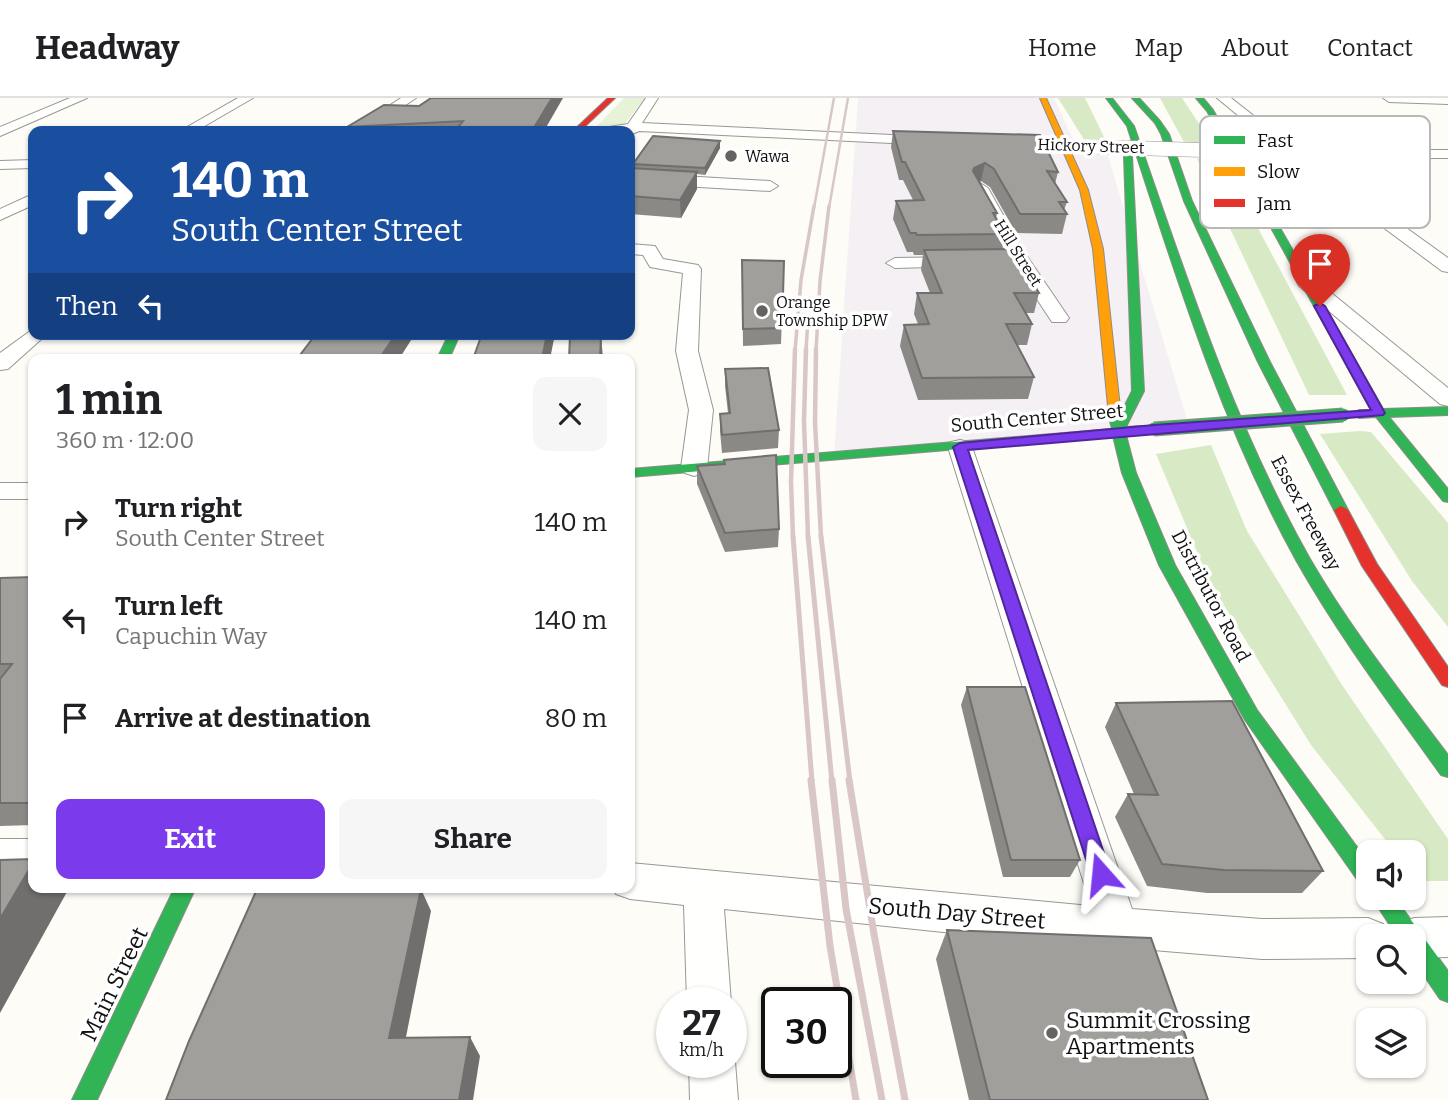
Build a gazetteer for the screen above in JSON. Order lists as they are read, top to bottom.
{
  "streets": {
    "main road": [
      "South Center Street",
      "Essex Freeway",
      "Distributor Road",
      "Main Street"
    ],
    "street": ["Hickory Street", "Hill Street", "South Day Street"]
  },
  "crossings": [
    ["Hickory Street", "Distributor Road"],
    ["South Center Street", "Distributor Road"]
  ],
  "places": ["Wawa", "Orange Township DPW", "Summit Crossing Apartments"],
  "legend": ["Fast", "Slow", "Jam"],
  "page": {
    "header": "Headway",
    "nav": [
      "Home",
      "Map",
      "About",
      "Contact"
    ],
    "turn": ["140 m", "South Center Street"],
    "then": "Then",
    "heading": ["1 min", "360 m · 12:00"],
    "list": [
      {
        "name": "Turn right",
        "note": "South Center Street",
        "value": "140 m"
      },
      {
        "name": "Turn left",
        "note": "Capuchin Way",
        "value": "140 m"
      },
      {
        "name": "Arrive at destination",
        "value": "80 m"
      }
    ],
    "buttons": ["Exit", "Share"],
    "speed": "27 km/h",
    "limit": "30"
  }
}
